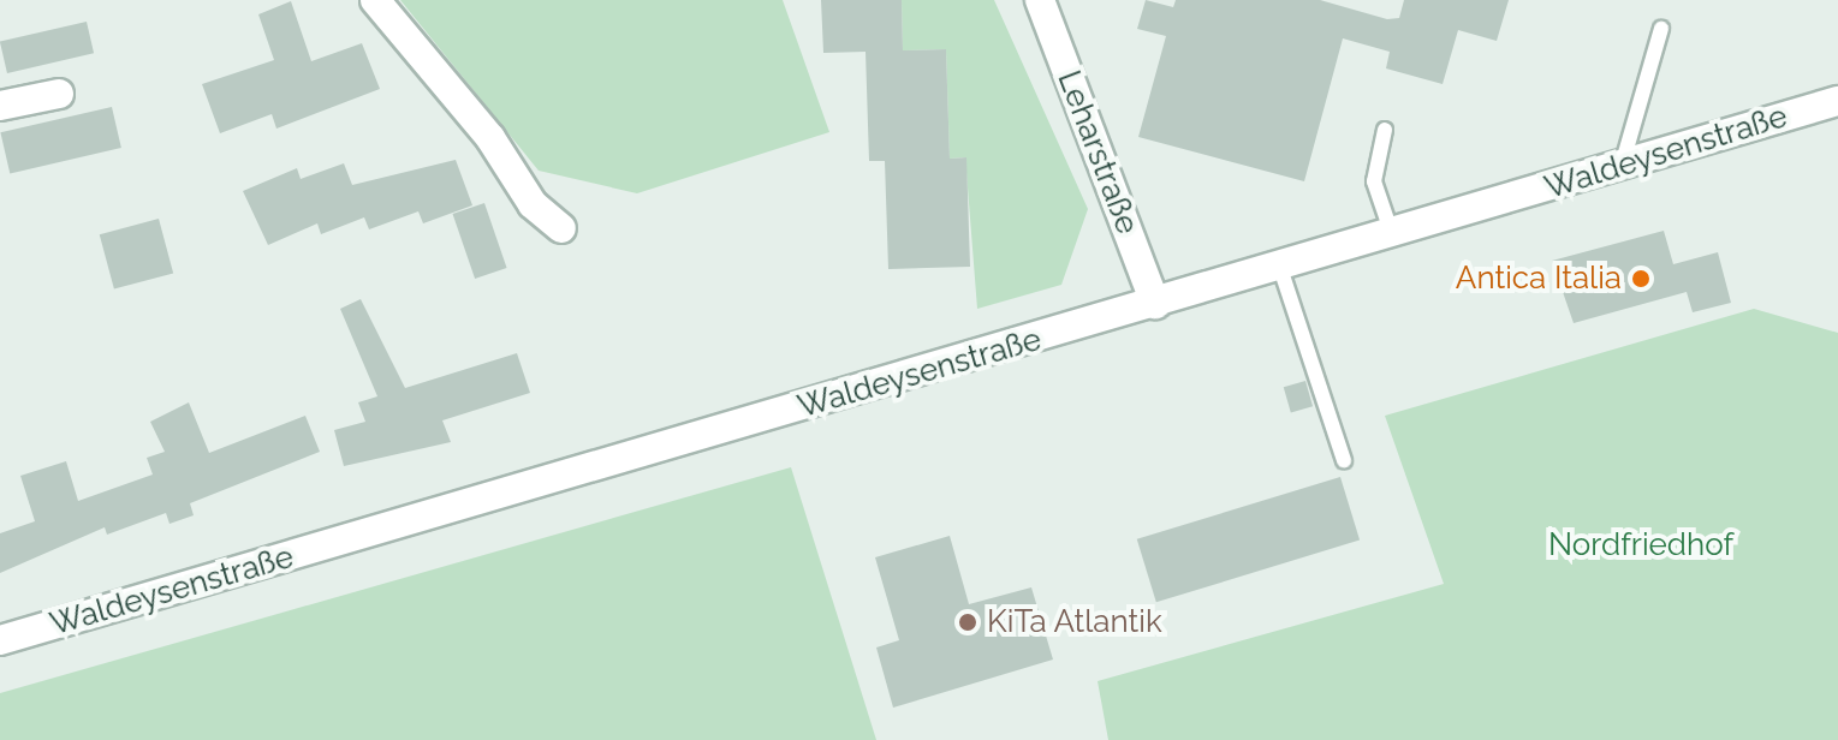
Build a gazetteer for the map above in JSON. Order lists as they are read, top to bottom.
{
  "streets": {
    "street": ["Leharstraße", "Waldeysenstraße"]
  },
  "crossings": [
    ["Leharstraße", "Waldeysenstraße"]
  ],
  "parks": ["Nordfriedhof"],
  "places": ["Antica Italia", "KiTa Atlantik"]
}
